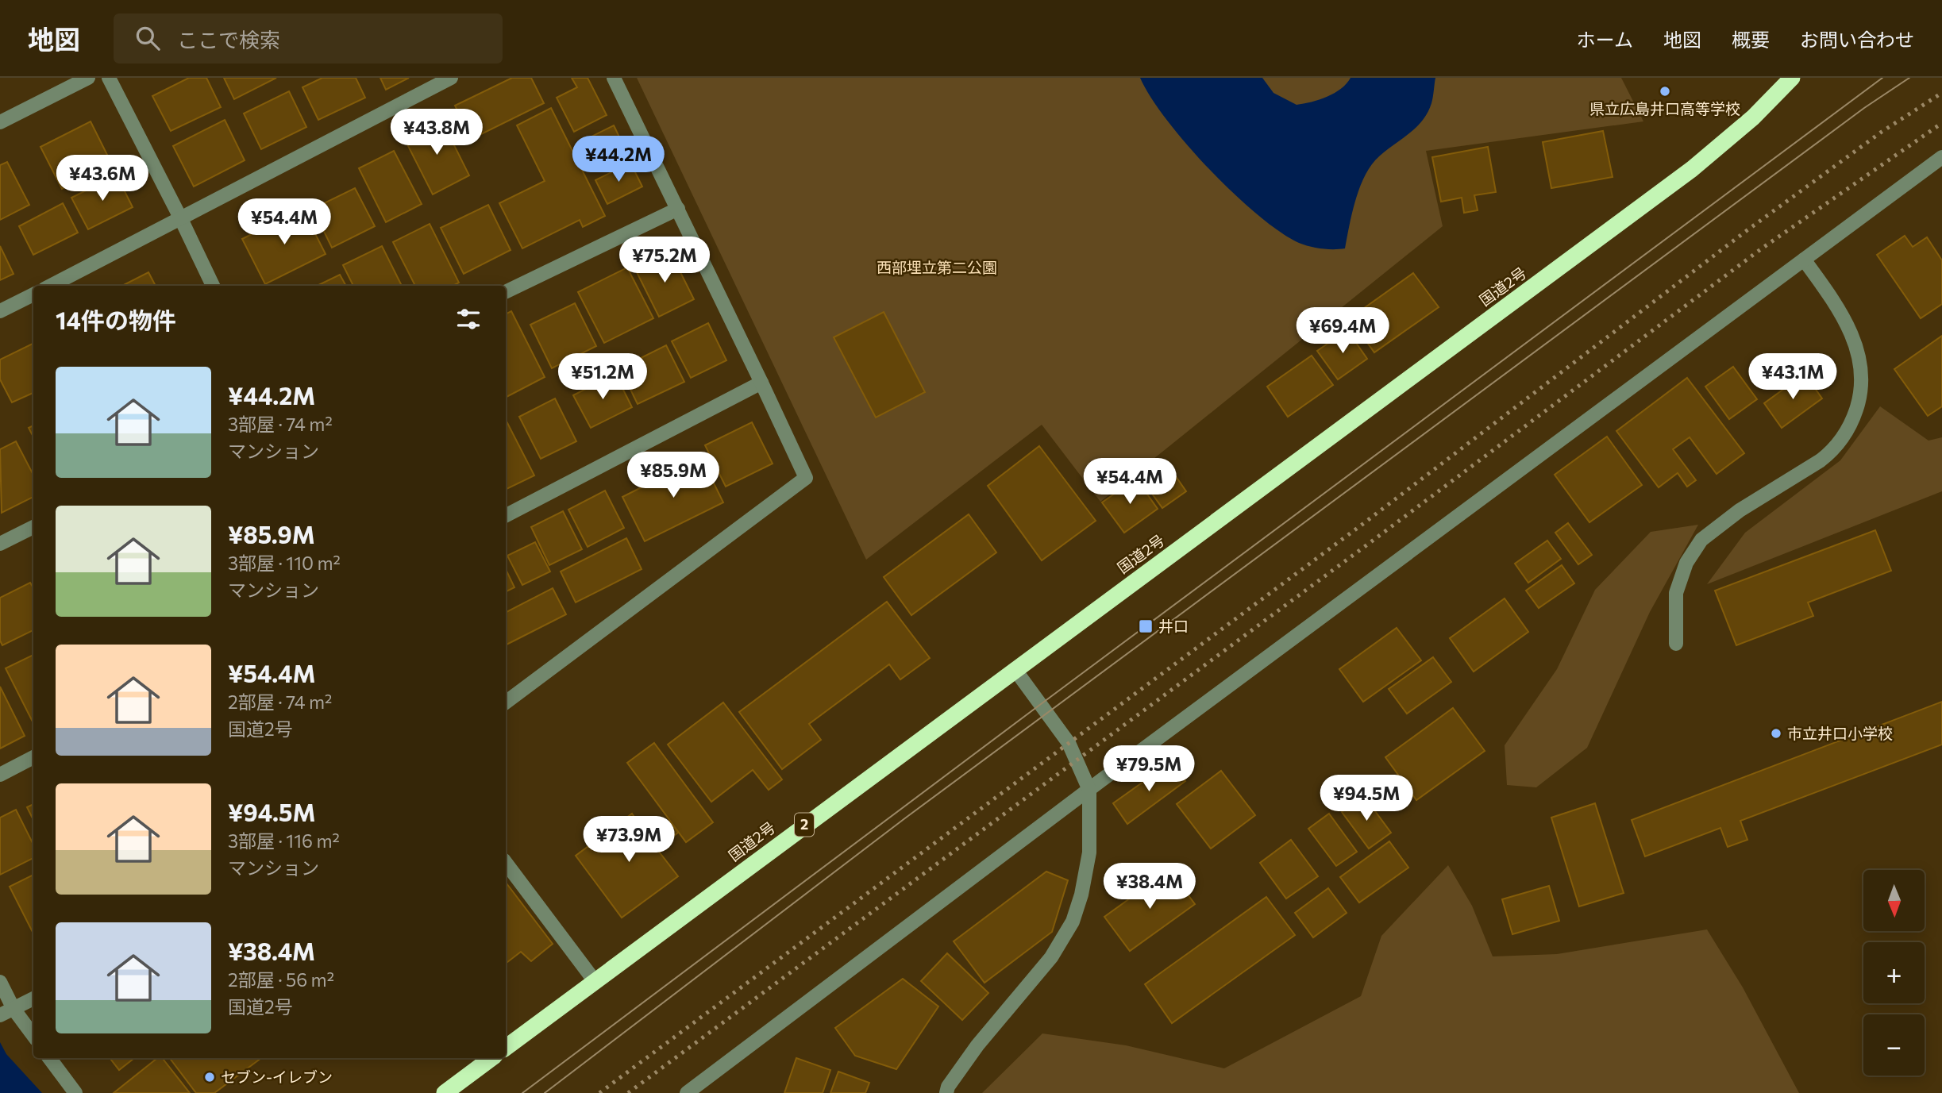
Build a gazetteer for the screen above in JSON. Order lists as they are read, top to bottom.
{
  "streets": {
    "highway": ["国道2号", "2"]
  },
  "parks": ["西部埋立第二公園"],
  "places": {
    "other": ["県立広島井口高等学校", "市立井口小学校", "セブン-イレブン"],
    "transit": ["井口"]
  },
  "north": "bottom",
  "page": {
    "header": "地図",
    "search": "ここで検索",
    "nav": [
      "ホーム",
      "地図",
      "概要",
      "お問い合わせ"
    ],
    "price": [
      "¥43.8M",
      "¥44.2M",
      "¥43.6M",
      "¥54.4M",
      "¥75.2M",
      "¥69.4M",
      "¥51.2M",
      "¥43.1M",
      "¥85.9M",
      "¥54.4M",
      "¥79.5M",
      "¥94.5M",
      "¥73.9M",
      "¥38.4M"
    ],
    "heading": "14件の物件",
    "list": [
      {
        "name": "¥44.2M",
        "note": "3部屋 · 74 m² · マンション"
      },
      {
        "name": "¥85.9M",
        "note": "3部屋 · 110 m² · マンション"
      },
      {
        "name": "¥54.4M",
        "note": "2部屋 · 74 m² · 国道2号"
      },
      {
        "name": "¥94.5M",
        "note": "3部屋 · 116 m² · マンション"
      },
      {
        "name": "¥38.4M",
        "note": "2部屋 · 56 m² · 国道2号"
      }
    ],
    "map_buttons": ["+", "−"]
  }
}
